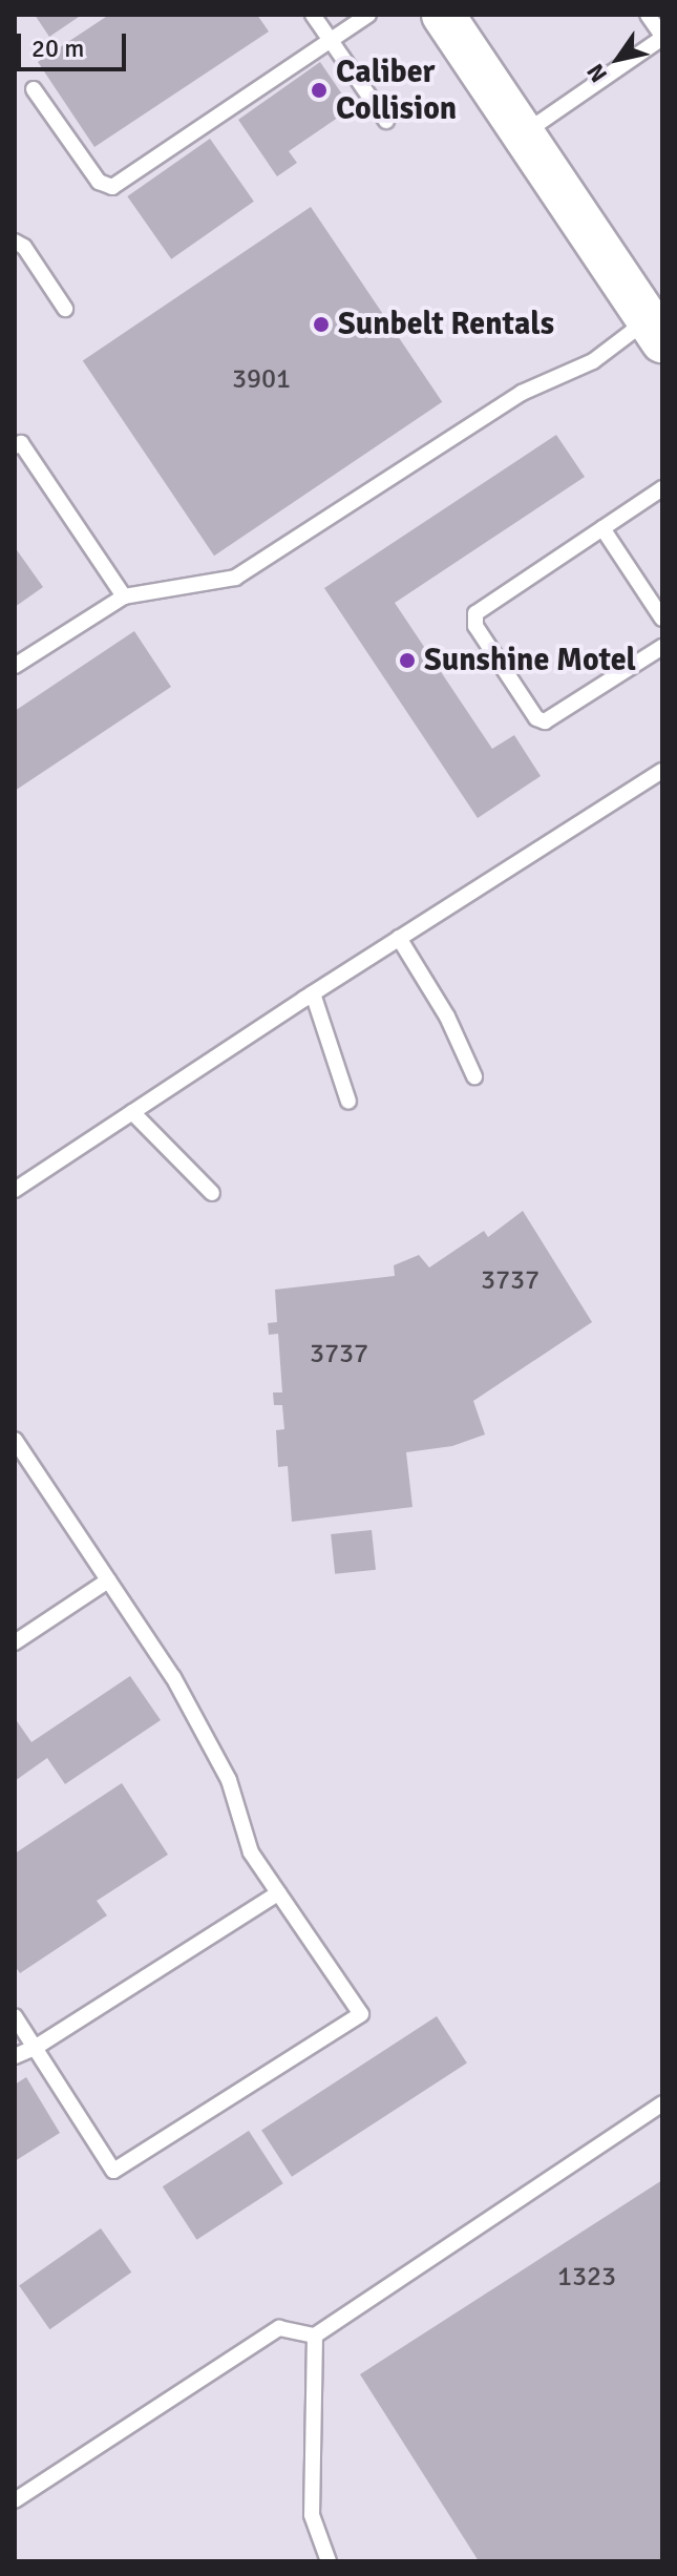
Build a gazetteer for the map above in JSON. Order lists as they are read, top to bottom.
{
  "places": ["Caliber Collision", "Sunbelt Rentals", "Sunshine Motel"],
  "house_numbers": [
    "3901",
    "3737",
    "3737",
    "1323"
  ],
  "scale_bar": "20 m",
  "north": "bottom left"
}
